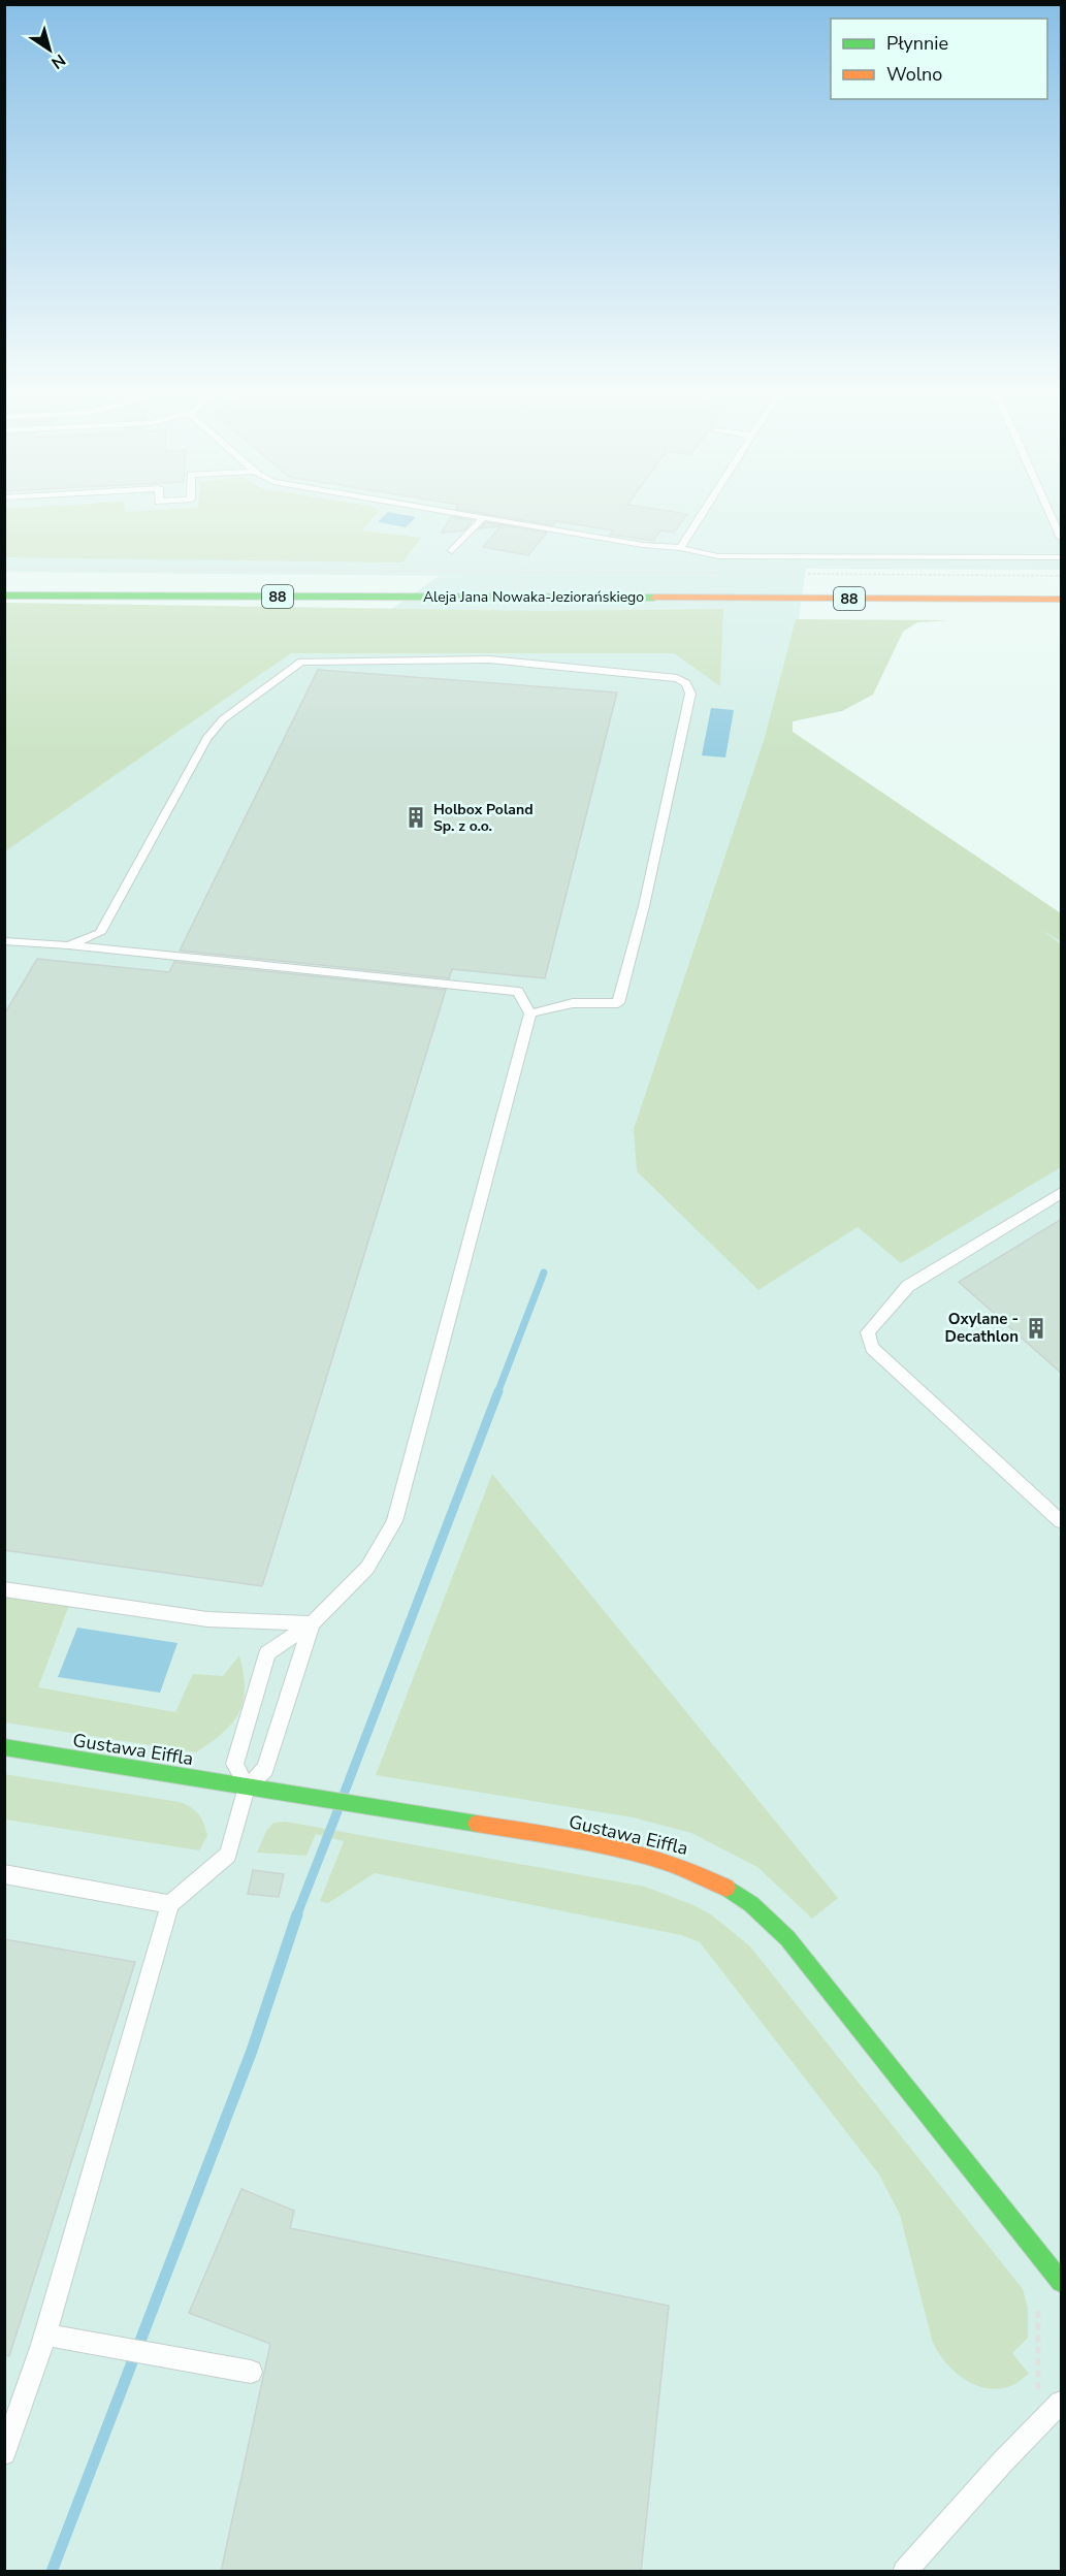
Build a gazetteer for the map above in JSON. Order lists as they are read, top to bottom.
{
  "streets": {
    "main road": ["88", "Aleja Jana Nowaka-Jeziorańskiego", "Gustawa Eiffla"]
  },
  "places": {
    "building": ["Holbox Poland Sp. z o.o.", "Oxylane - Decathlon"]
  },
  "legend": ["Płynnie", "Wolno"],
  "north": "bottom right"
}
